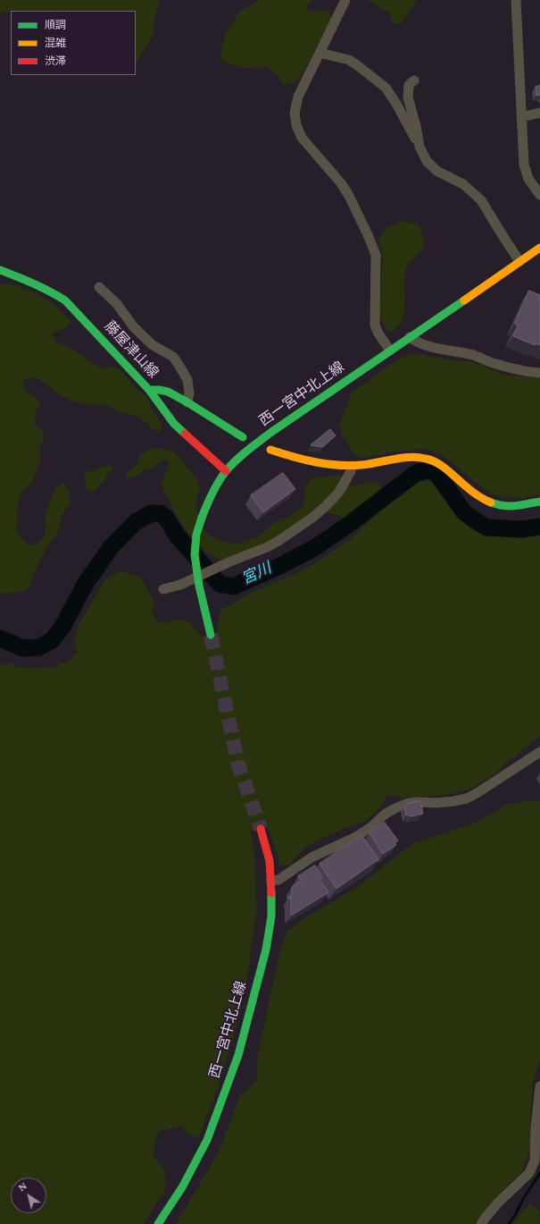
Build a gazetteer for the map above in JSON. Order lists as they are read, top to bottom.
{
  "streets": {
    "main road": ["藤屋津山線", "西一宮中北上線"]
  },
  "crossings": [
    ["藤屋津山線", "西一宮中北上線"]
  ],
  "water": ["宮川"],
  "legend": ["順調", "混雑", "渋滞"],
  "north": "top left"
}
